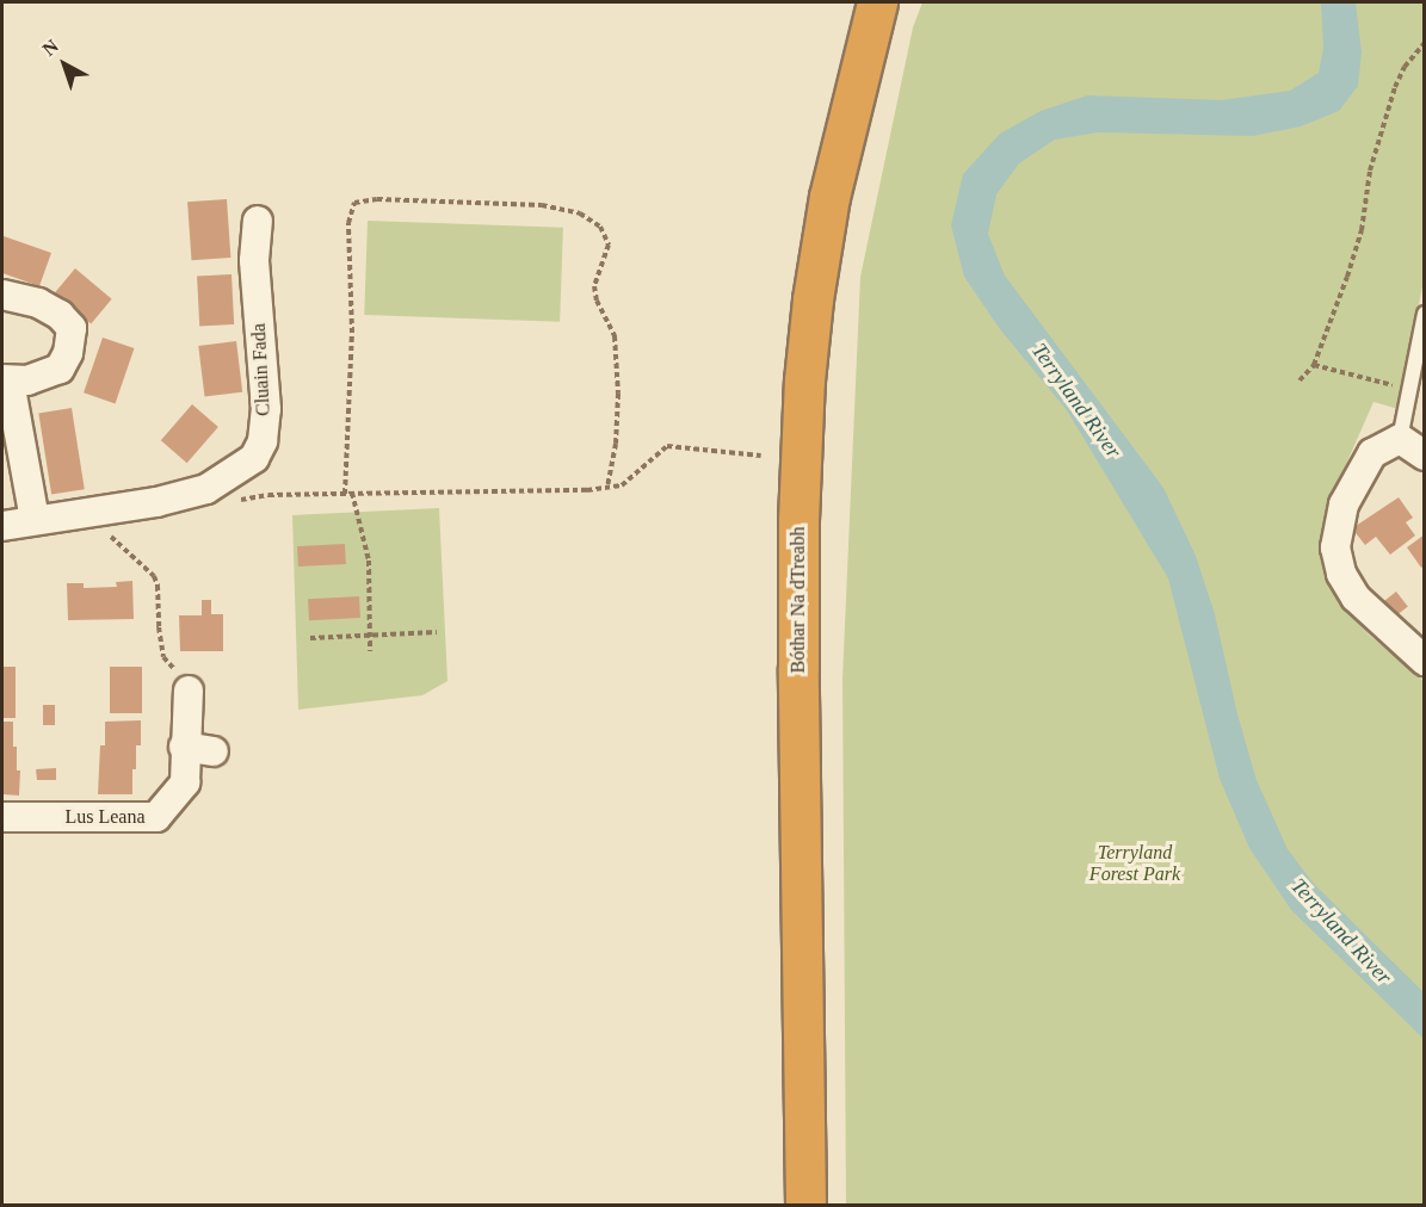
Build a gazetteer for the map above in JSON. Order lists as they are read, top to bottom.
{
  "streets": {
    "highway": ["Bóthar Na dTreabh"],
    "street": ["Cluain Fada", "Lus Leana"]
  },
  "water": ["Terryland River"],
  "parks": ["Terryland Forest Park"],
  "north": "top left"
}
